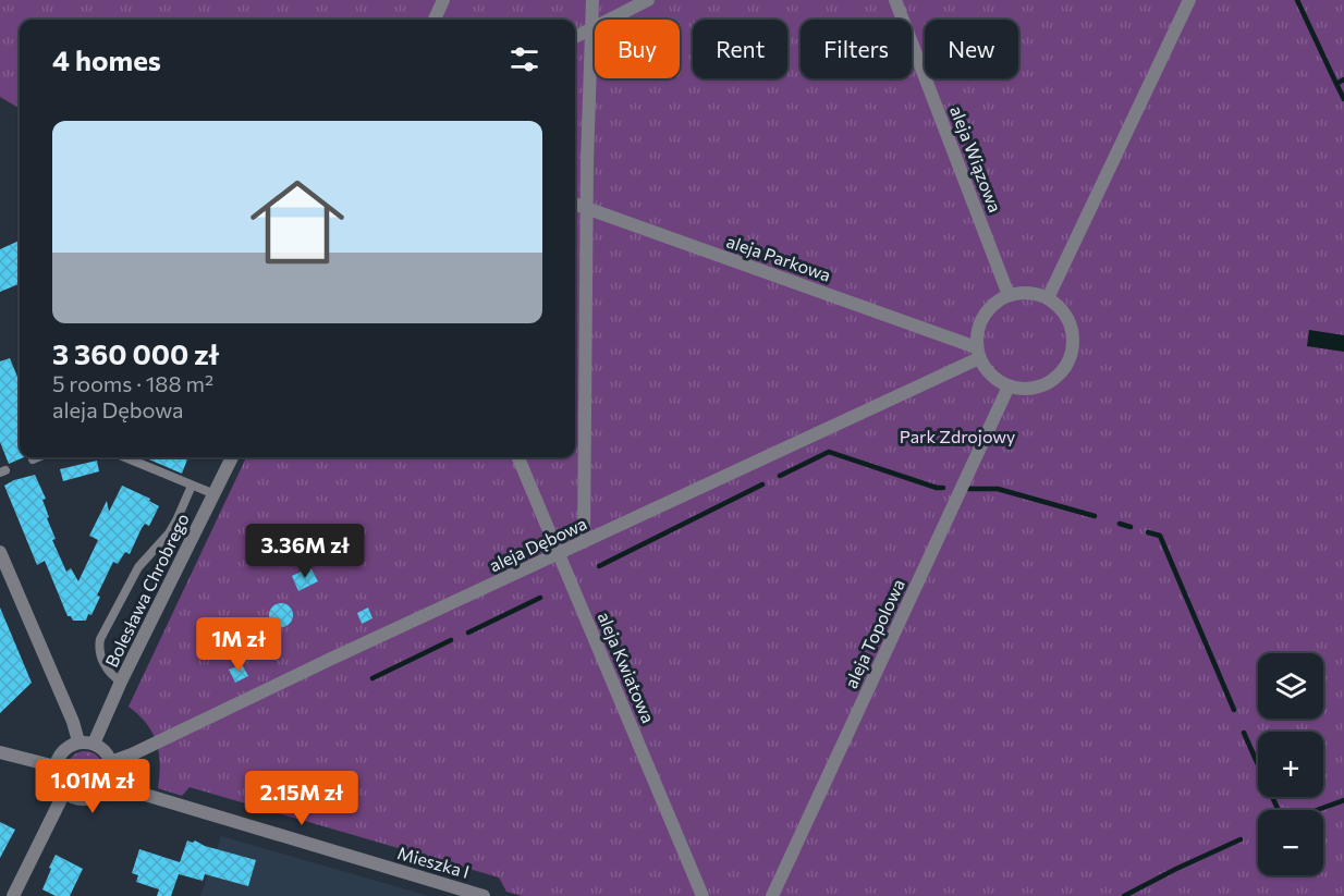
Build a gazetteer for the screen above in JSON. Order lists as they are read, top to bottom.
{
  "streets": {
    "street": [
      "aleja Wiązowa",
      "aleja Parkowa",
      "aleja Dębowa",
      "Bolesława Chrobrego",
      "aleja Topolowa",
      "aleja Kwiatowa",
      "Mieszka I"
    ]
  },
  "crossings": [
    ["aleja Wiązowa", "aleja Parkowa"],
    ["aleja Wiązowa", "aleja Dębowa"],
    ["aleja Wiązowa", "aleja Topolowa"],
    ["aleja Parkowa", "aleja Dębowa"],
    ["aleja Parkowa", "aleja Topolowa"],
    ["aleja Dębowa", "Bolesława Chrobrego"],
    ["aleja Dębowa", "aleja Topolowa"],
    ["aleja Dębowa", "aleja Kwiatowa"],
    ["aleja Dębowa", "Mieszka I"],
    ["Bolesława Chrobrego", "Mieszka I"]
  ],
  "parks": ["Park Zdrojowy"],
  "page": {
    "chip": [
      "Buy",
      "Rent",
      "Filters",
      "New"
    ],
    "heading": "4 homes",
    "list": [
      {
        "name": "3 360 000 zł",
        "note": "5 rooms · 188 m² · aleja Dębowa"
      }
    ],
    "price": [
      "3.36M zł",
      "1M zł",
      "1.01M zł",
      "2.15M zł"
    ],
    "map_buttons": ["+", "−"]
  }
}
